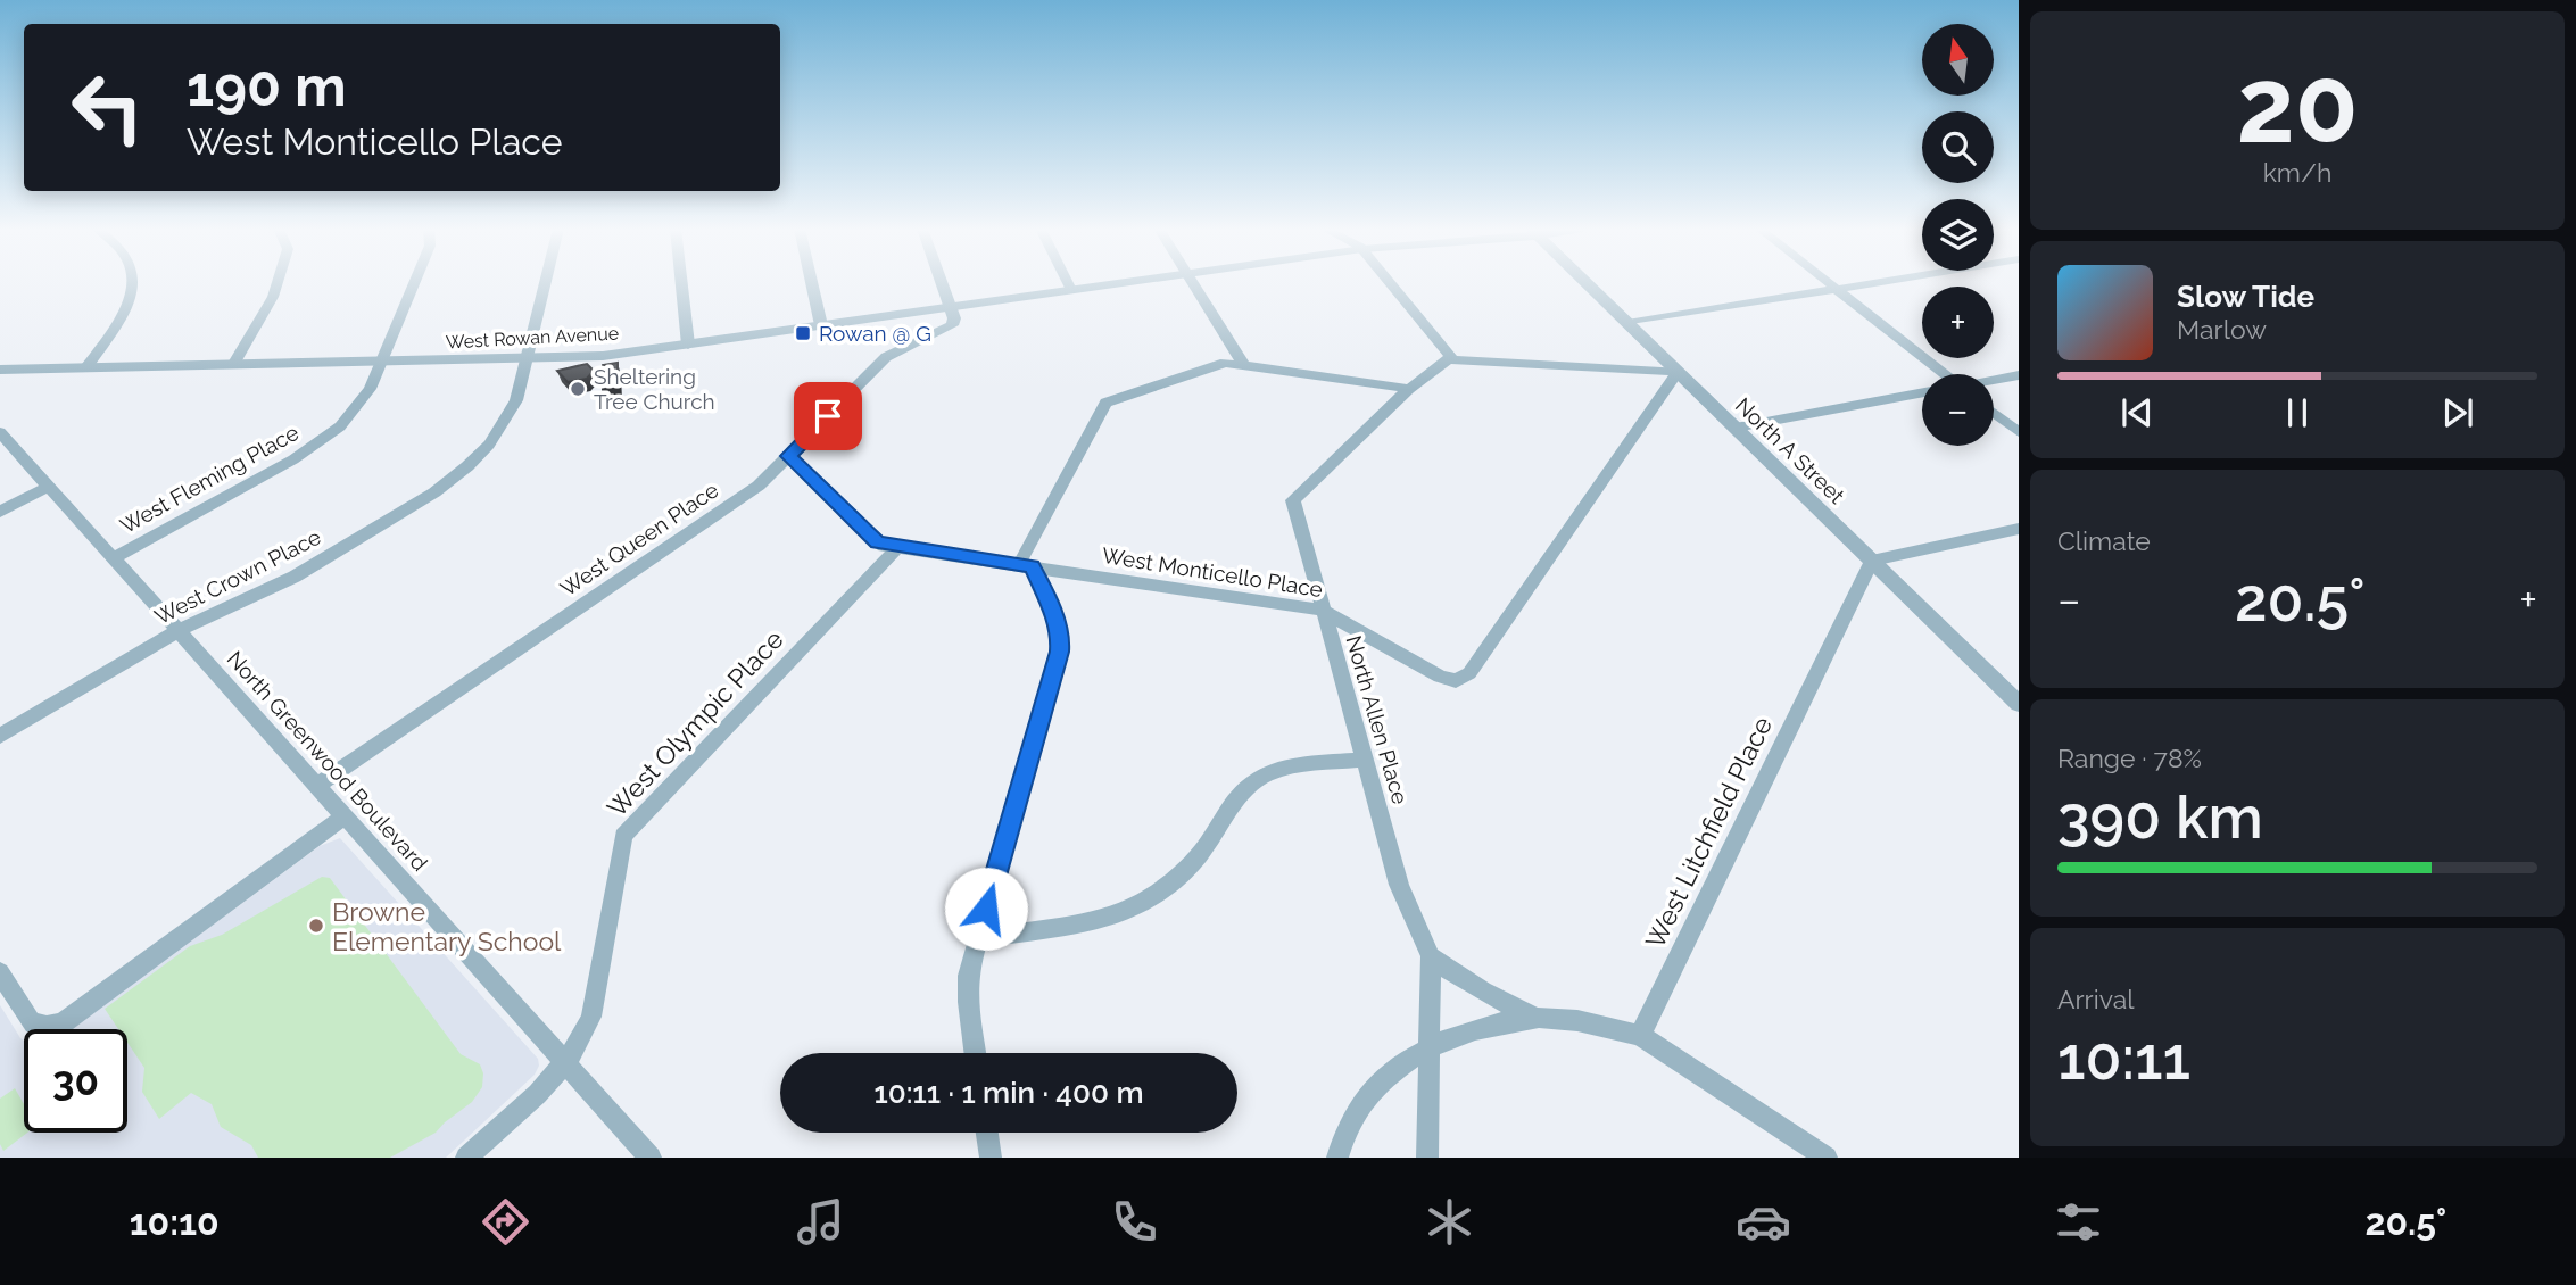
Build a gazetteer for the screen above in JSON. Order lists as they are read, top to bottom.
{
  "streets": {
    "street": [
      "West Rowan Avenue",
      "North A Street",
      "West Fleming Place",
      "West Queen Place",
      "West Monticello Place",
      "West Crown Place",
      "North Allen Place",
      "West Olympic Place",
      "North Greenwood Boulevard",
      "West Litchfield Place"
    ]
  },
  "crossings": [
    ["West Rowan Avenue", "West Fleming Place"],
    ["West Rowan Avenue", "West Queen Place"],
    ["West Rowan Avenue", "West Crown Place"],
    ["North A Street", "West Monticello Place"],
    ["North A Street", "West Litchfield Place"],
    ["West Fleming Place", "North Greenwood Boulevard"],
    ["West Queen Place", "North Greenwood Boulevard"],
    ["West Monticello Place", "North Allen Place"],
    ["West Monticello Place", "West Olympic Place"],
    ["West Crown Place", "North Greenwood Boulevard"],
    ["West Olympic Place", "North Greenwood Boulevard"]
  ],
  "places": {
    "transit": ["Rowan @ G"],
    "other": ["Sheltering Tree Church", "Browne Elementary School"]
  },
  "north": "top",
  "page": {
    "tile": [
      ["20", "km/h"],
      "Climate",
      ["Range · 78%", "390 km"],
      ["Arrival", "10:11"]
    ],
    "map_buttons": ["+", "−"],
    "turn": ["190 m", "West Monticello Place"],
    "song": ["Slow Tide", "Marlow"],
    "heat": ["−", "20.5°", "+"],
    "limit": "30",
    "trip": "10:11 · 1 min · 400 m",
    "tabs": ["10:10", "20.5°"]
  }
}
